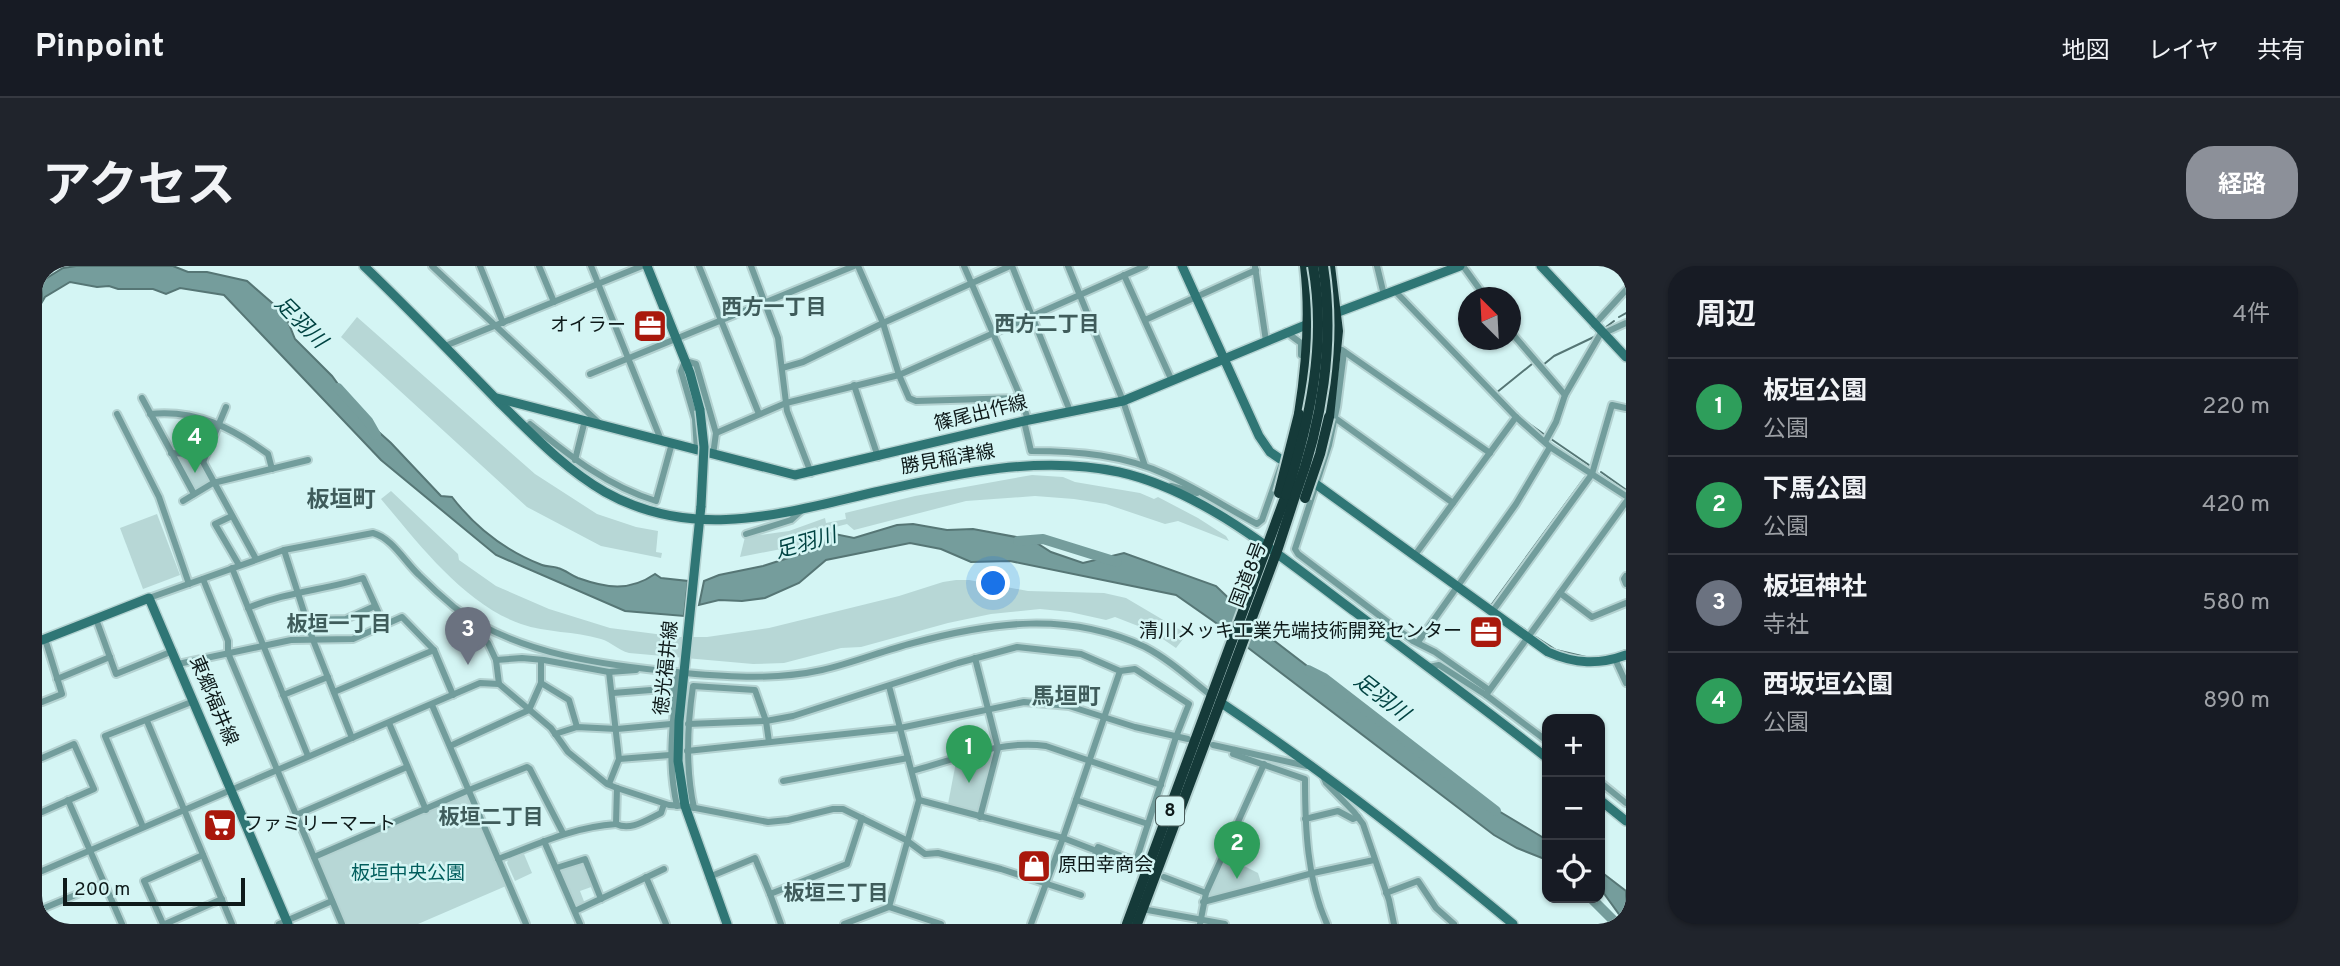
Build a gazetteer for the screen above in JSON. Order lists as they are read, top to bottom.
{
  "streets": {
    "highway": ["国道8号", "8"],
    "main road": [
      "篠尾出作線",
      "勝見稲津線",
      "徳光福井線",
      "東郷福井線"
    ]
  },
  "crossings": [
    ["篠尾出作線", "勝見稲津線"],
    ["篠尾出作線", "8"],
    ["勝見稲津線", "国道8号"],
    ["勝見稲津線", "徳光福井線"],
    ["国道8号", "8"]
  ],
  "districts": [
    "西方一丁目",
    "西方二丁目",
    "板垣町",
    "板垣一丁目",
    "馬垣町",
    "板垣二丁目",
    "板垣三丁目"
  ],
  "water": ["足羽川"],
  "parks": ["板垣中央公園"],
  "places": {
    "office": ["オイラー", "清川メッキ工業先端技術開発センター"],
    "supermarket": ["ファミリーマート"],
    "shop": ["原田幸商会"]
  },
  "scale_bar": "200 m",
  "north": "top left",
  "page": {
    "header": "Pinpoint",
    "nav": ["地図", "レイヤ", "共有"],
    "title": "アクセス",
    "buttons": "経路",
    "heading": ["周辺", "4件"],
    "list": [
      {
        "mark": "1",
        "name": "板垣公園",
        "note": "公園",
        "value": "220 m"
      },
      {
        "mark": "2",
        "name": "下馬公園",
        "note": "公園",
        "value": "420 m"
      },
      {
        "mark": "3",
        "name": "板垣神社",
        "note": "寺社",
        "value": "580 m"
      },
      {
        "mark": "4",
        "name": "西坂垣公園",
        "note": "公園",
        "value": "890 m"
      }
    ],
    "pins": [
      "4",
      "3",
      "1",
      "2"
    ],
    "map_buttons": ["+", "−"],
    "scale": "200 m"
  }
}
